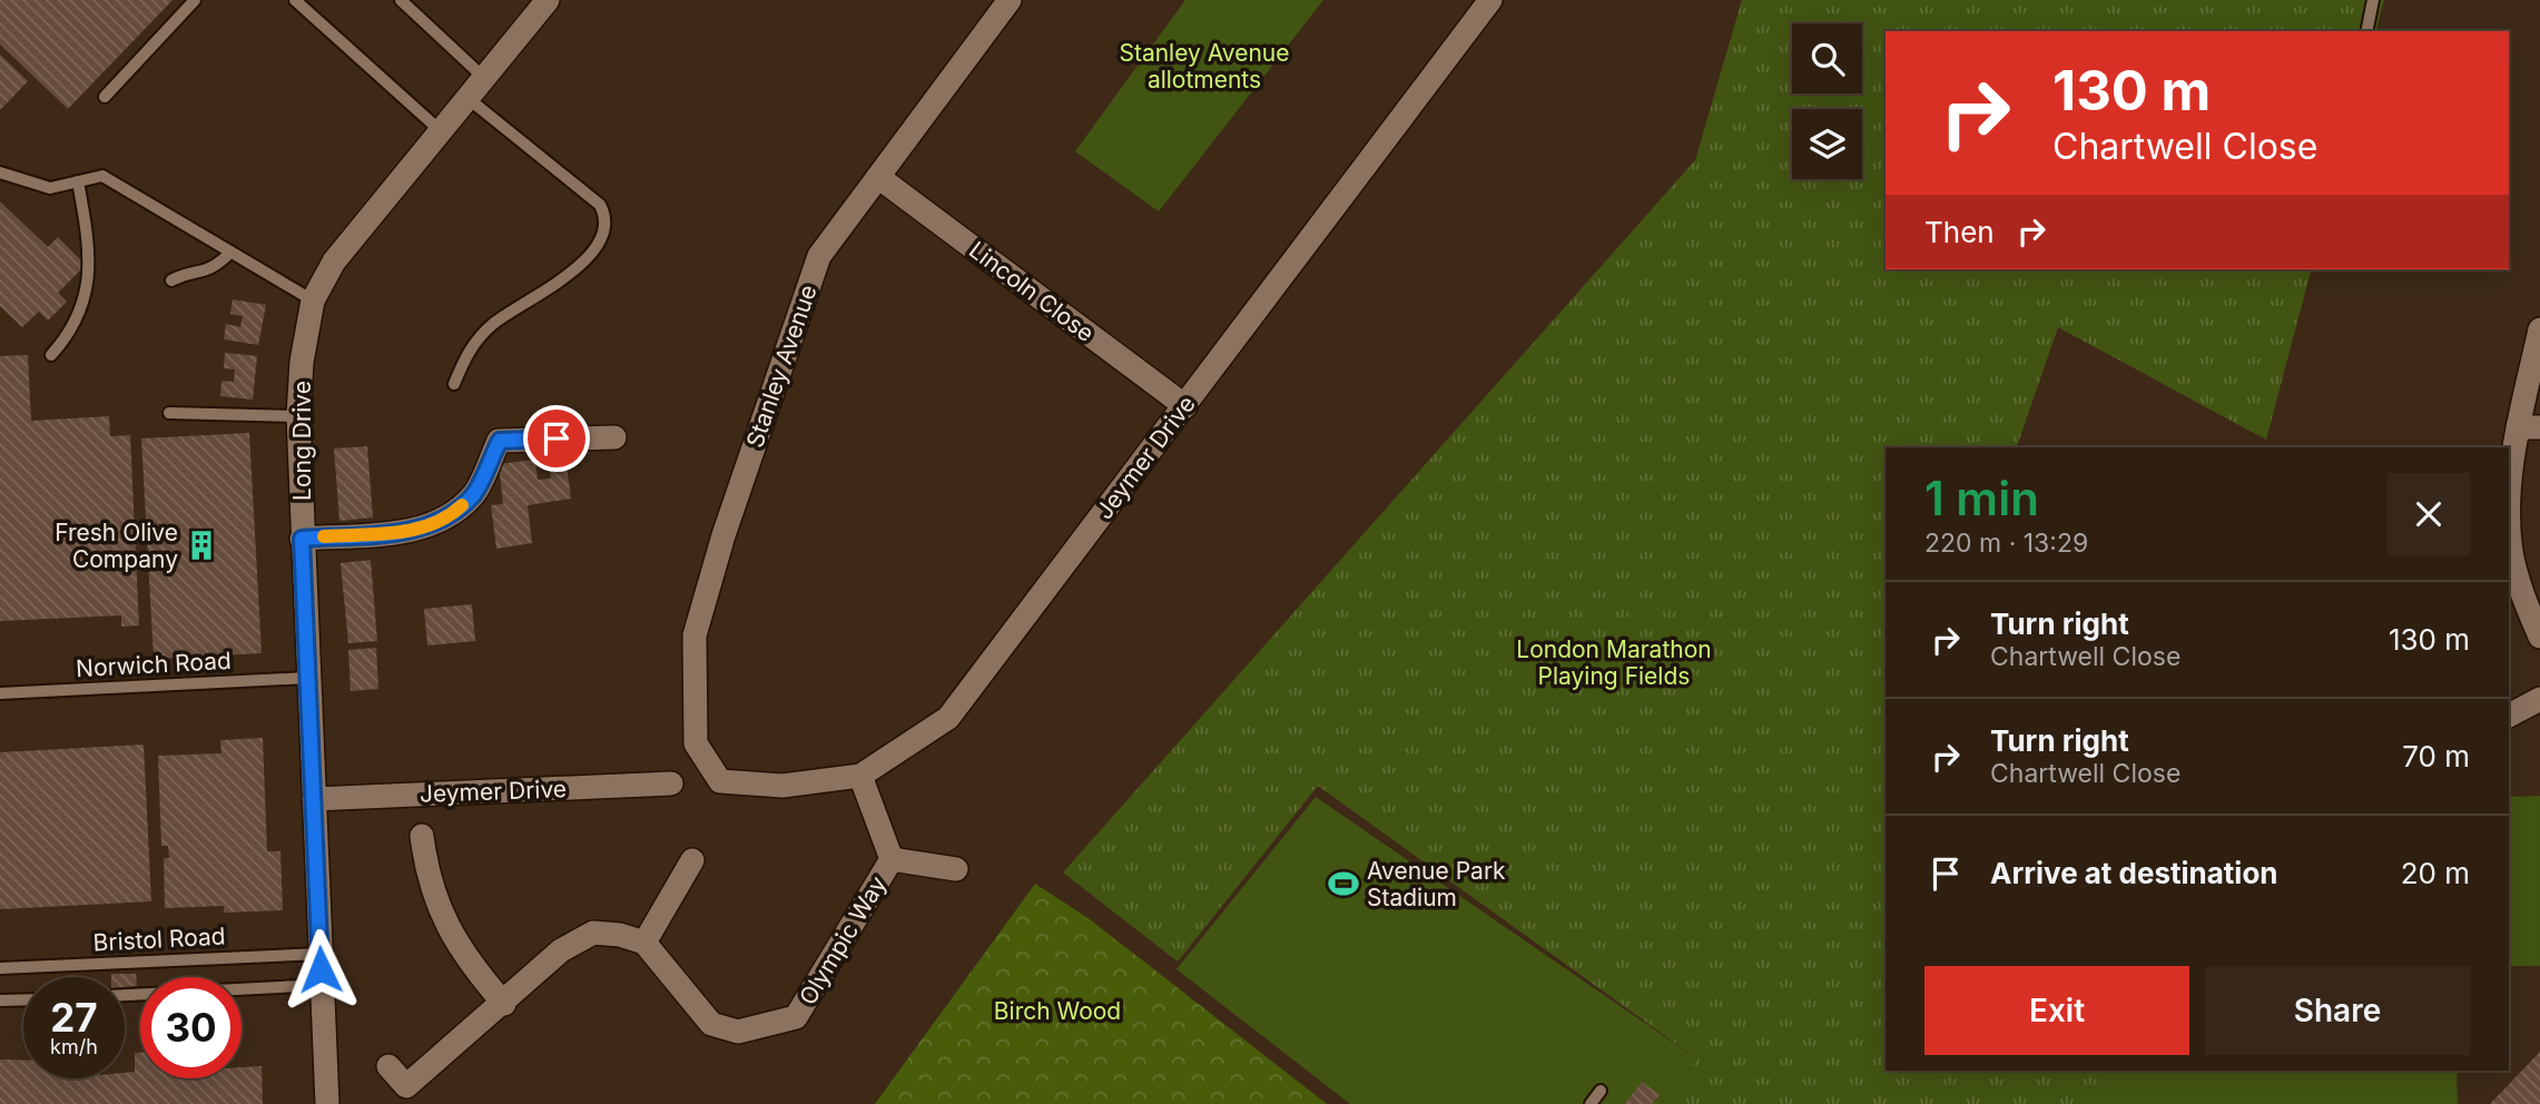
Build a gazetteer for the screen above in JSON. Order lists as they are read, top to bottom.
{
  "streets": {
    "street": [
      "Lincoln Close",
      "Stanley Avenue",
      "Long Drive",
      "Jeymer Drive",
      "Olympic Way"
    ],
    "lane": ["Norwich Road", "Bristol Road"]
  },
  "crossings": [
    ["Lincoln Close", "Stanley Avenue"],
    ["Lincoln Close", "Jeymer Drive"],
    ["Stanley Avenue", "Jeymer Drive"],
    ["Long Drive", "Jeymer Drive"],
    ["Long Drive", "Norwich Road"],
    ["Long Drive", "Bristol Road"],
    ["Jeymer Drive", "Olympic Way"]
  ],
  "parks": ["Stanley Avenue allotments", "London Marathon Playing Fields", "Birch Wood"],
  "places": {
    "building": ["Fresh Olive Company"],
    "sports": ["Avenue Park Stadium"]
  },
  "page": {
    "turn": ["130 m", "Chartwell Close"],
    "then": "Then",
    "heading": ["1 min", "220 m · 13:29"],
    "list": [
      {
        "name": "Turn right",
        "note": "Chartwell Close",
        "value": "130 m"
      },
      {
        "name": "Turn right",
        "note": "Chartwell Close",
        "value": "70 m"
      },
      {
        "name": "Arrive at destination",
        "value": "20 m"
      }
    ],
    "buttons": ["Exit", "Share"],
    "speed": "27 km/h",
    "limit": "30"
  }
}
